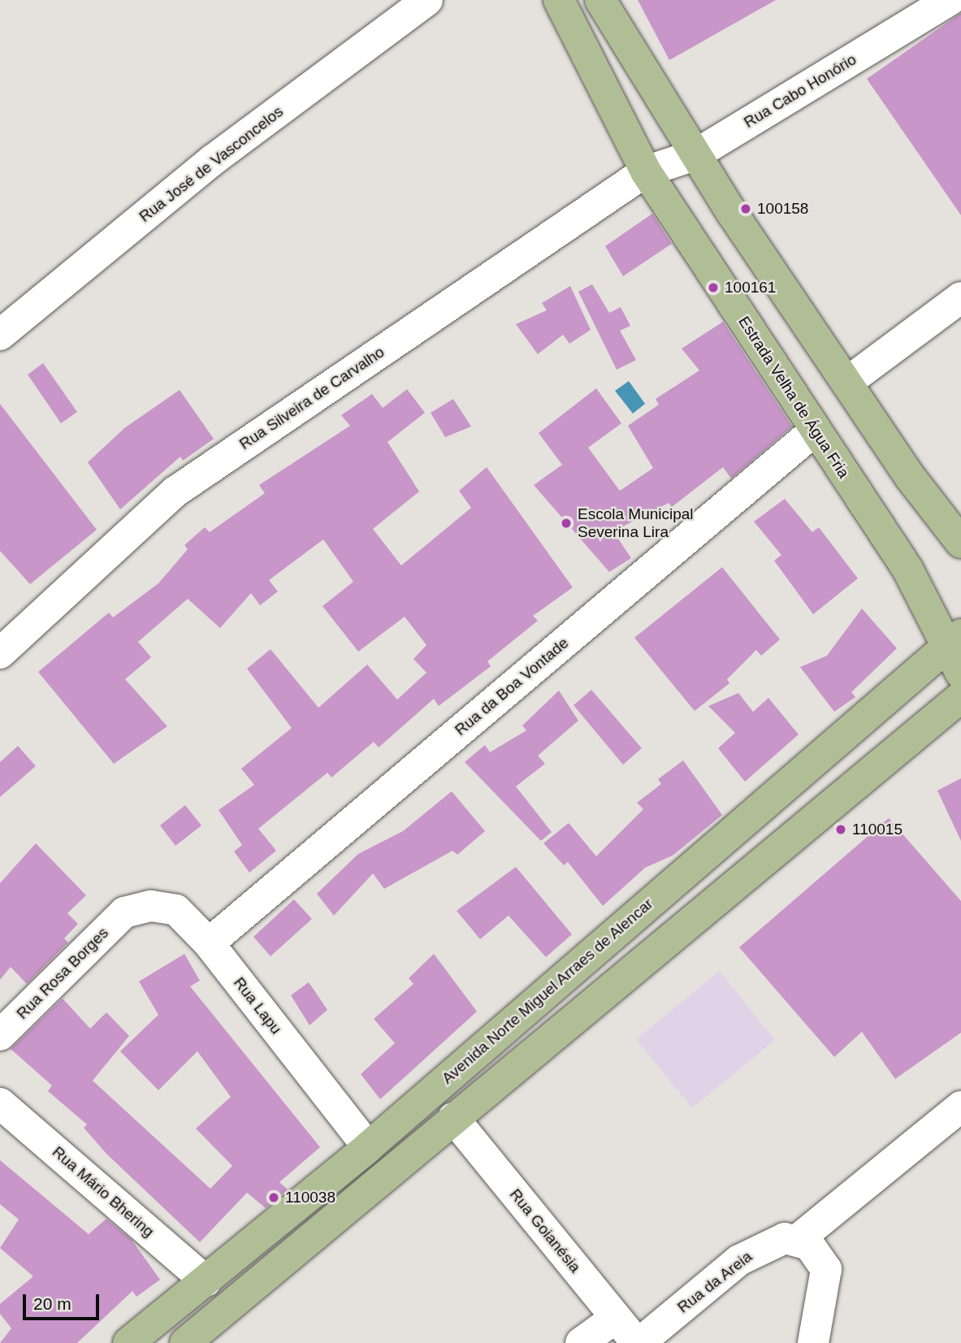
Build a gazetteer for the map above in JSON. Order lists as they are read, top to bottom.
{
  "streets": {
    "main road": ["Estrada Velha de Água Fria", "Avenida Norte Miguel Arraes de Alencar"],
    "street": [
      "Rua Cabo Honório",
      "Rua José de Vasconcelos",
      "Rua Silveira de Carvalho",
      "Rua da Boa Vontade",
      "Rua Rosa Borges",
      "Rua Lapu",
      "Rua Mário Bhering",
      "Rua Goianésia",
      "Rua da Areia"
    ]
  },
  "crossings": [
    ["Rua Cabo Honório", "Estrada Velha de Água Fria"],
    ["Rua Cabo Honório", "Rua Silveira de Carvalho"],
    ["Estrada Velha de Água Fria", "Rua Silveira de Carvalho"],
    ["Estrada Velha de Água Fria", "Rua da Boa Vontade"],
    ["Estrada Velha de Água Fria", "Avenida Norte Miguel Arraes de Alencar"],
    ["Rua da Boa Vontade", "Rua Lapu"],
    ["Rua Rosa Borges", "Rua Lapu"],
    ["Avenida Norte Miguel Arraes de Alencar", "Rua Lapu"],
    ["Avenida Norte Miguel Arraes de Alencar", "Rua Mário Bhering"],
    ["Rua Goianésia", "Rua da Areia"]
  ],
  "places": [
    "100158",
    "100161",
    "Escola Municipal Severina Lira",
    "110015",
    "110038"
  ],
  "scale_bar": "20 m"
}
